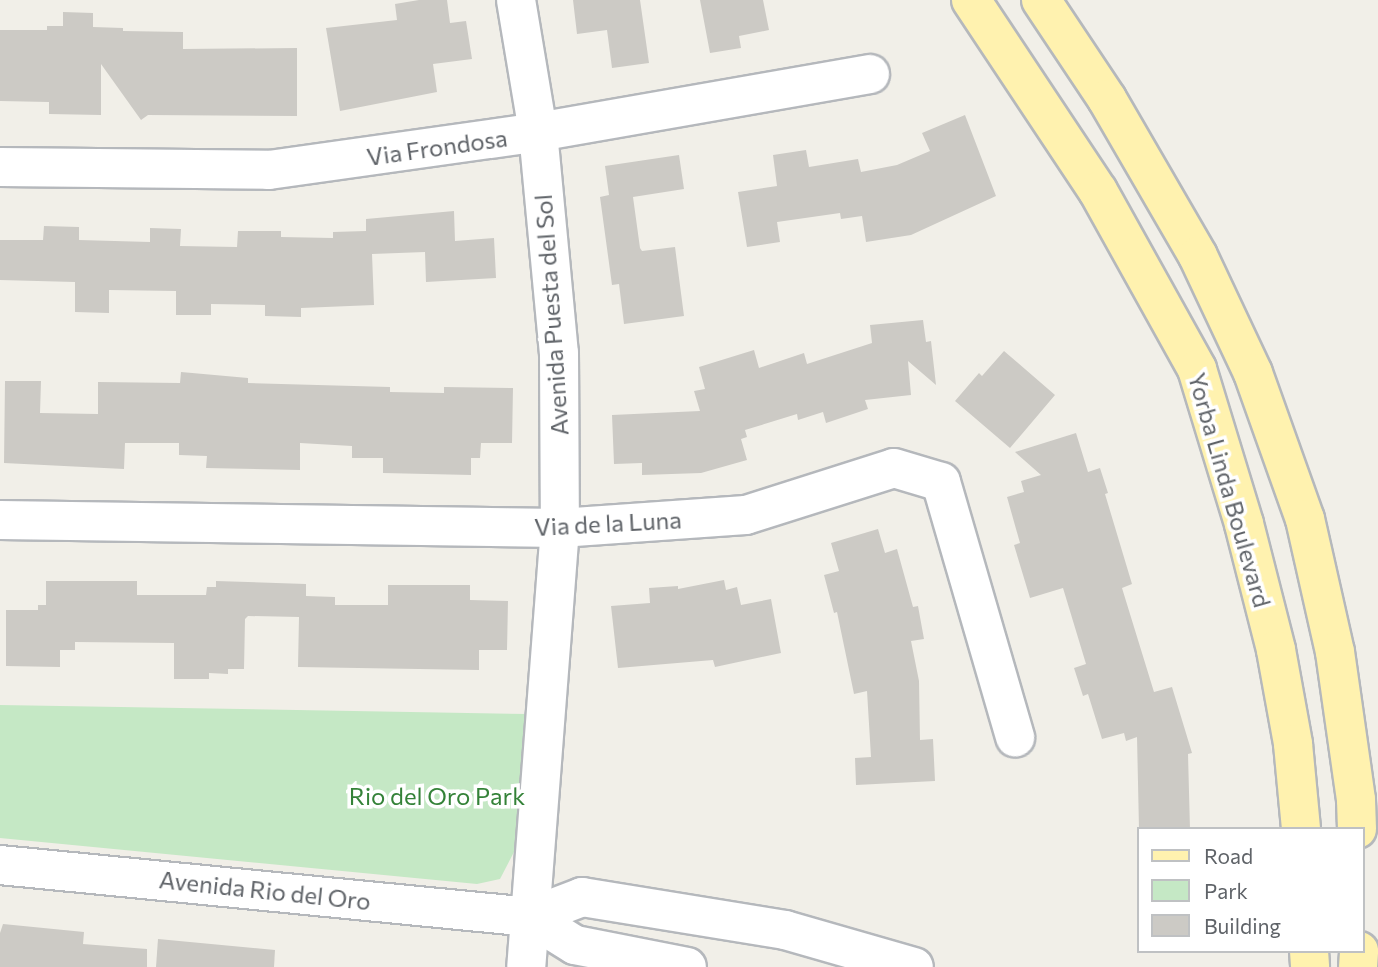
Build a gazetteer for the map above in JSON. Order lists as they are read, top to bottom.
{
  "streets": {
    "main road": ["Yorba Linda Boulevard"],
    "street": [
      "Via Frondosa",
      "Avenida Puesta del Sol",
      "Via de la Luna",
      "Avenida Rio del Oro"
    ]
  },
  "crossings": [
    ["Via Frondosa", "Avenida Puesta del Sol"],
    ["Avenida Puesta del Sol", "Via de la Luna"],
    ["Avenida Puesta del Sol", "Avenida Rio del Oro"]
  ],
  "parks": ["Rio del Oro Park"],
  "legend": ["Road", "Park", "Building"]
}
